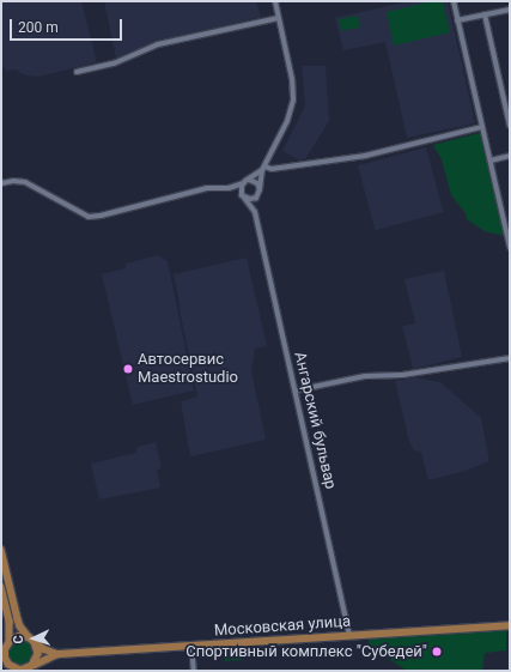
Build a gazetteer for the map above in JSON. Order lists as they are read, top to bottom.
{
  "streets": {
    "main road": ["Московская улица"],
    "street": ["Ангарский бульвар"]
  },
  "crossings": [
    ["Ангарский бульвар", "Московская улица"]
  ],
  "places": ["Автосервис Maestrostudio", "Спортивный комплекс \"Субедей\""],
  "scale_bar": "200 m",
  "north": "left"
}
